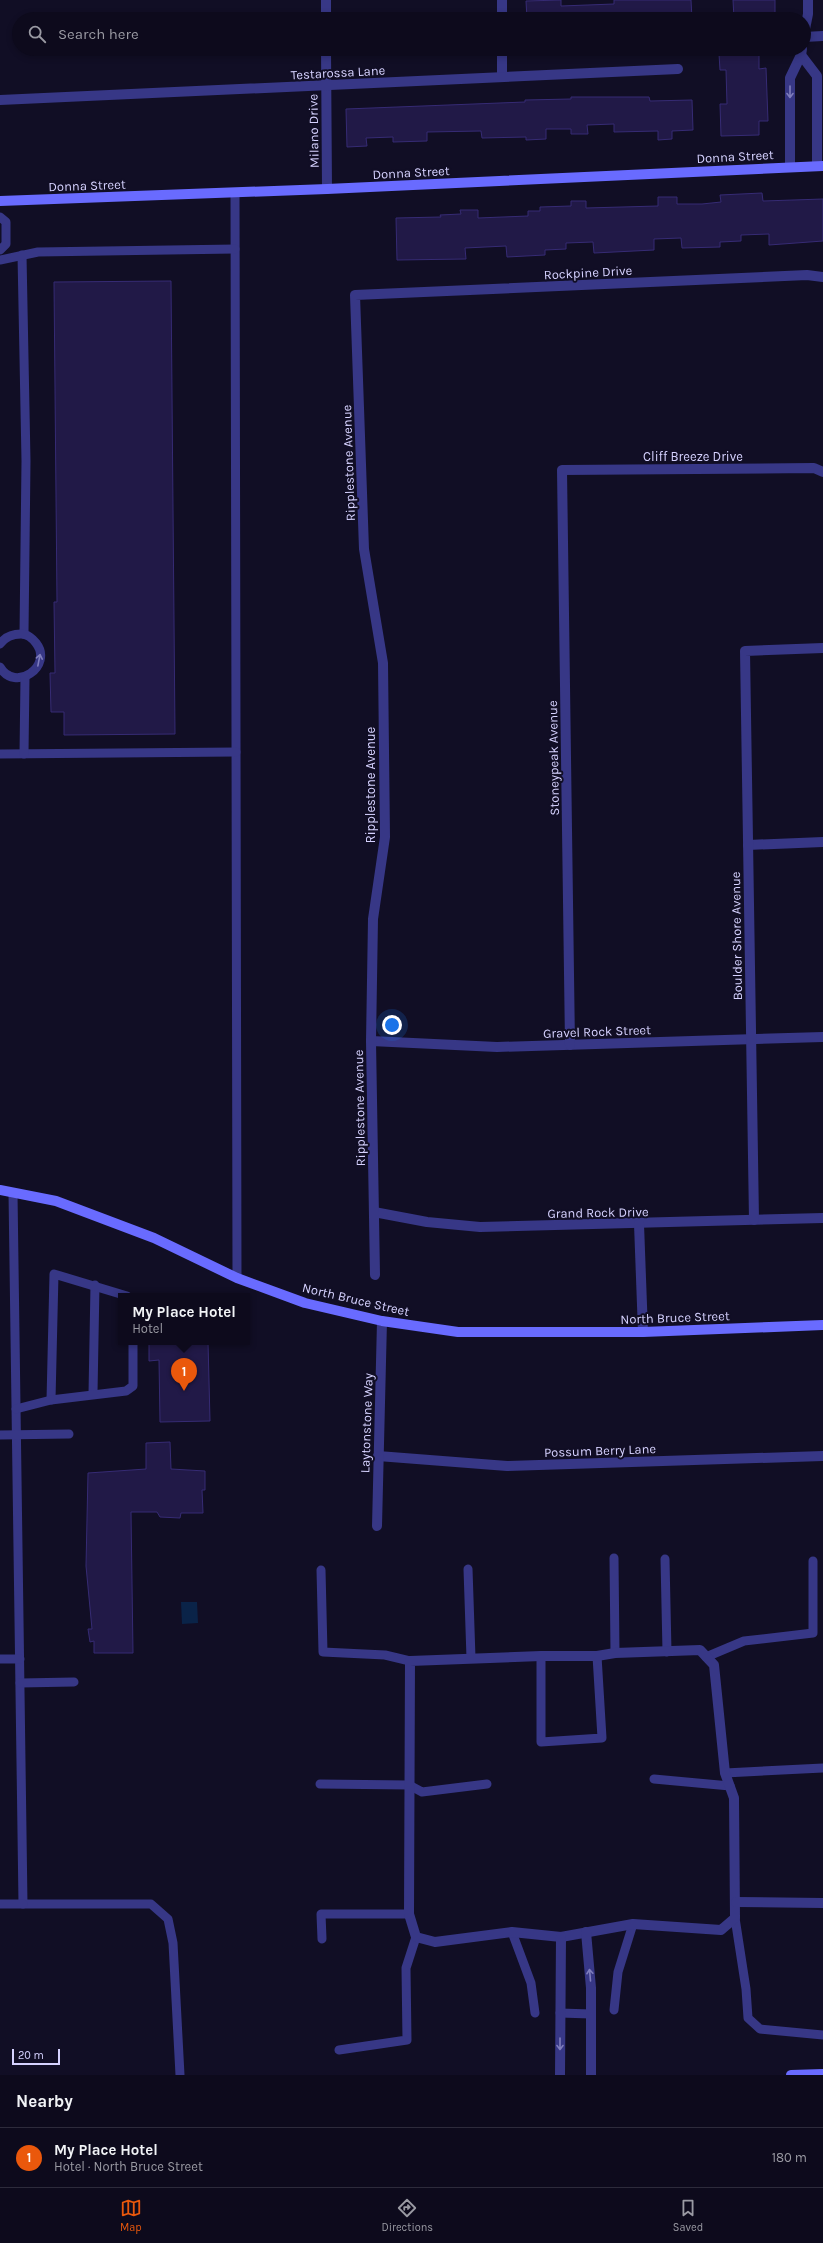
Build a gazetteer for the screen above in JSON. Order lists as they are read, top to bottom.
{
  "streets": {
    "street": [
      "Testarossa Lane",
      "Milano Drive",
      "Donna Street",
      "Rockpine Drive",
      "Cliff Breeze Drive",
      "Ripplestone Avenue",
      "Stoneypeak Avenue",
      "Boulder Shore Avenue",
      "Gravel Rock Street",
      "Grand Rock Drive",
      "North Bruce Street",
      "Laytonstone Way",
      "Possum Berry Lane"
    ]
  },
  "crossings": [
    ["Testarossa Lane", "Milano Drive"],
    ["Milano Drive", "Donna Street"],
    ["Rockpine Drive", "Ripplestone Avenue"],
    ["Cliff Breeze Drive", "Stoneypeak Avenue"],
    ["Ripplestone Avenue", "Gravel Rock Street"],
    ["Ripplestone Avenue", "Grand Rock Drive"],
    ["Stoneypeak Avenue", "Gravel Rock Street"],
    ["Boulder Shore Avenue", "Gravel Rock Street"],
    ["Boulder Shore Avenue", "Grand Rock Drive"],
    ["North Bruce Street", "Laytonstone Way"],
    ["Laytonstone Way", "Possum Berry Lane"]
  ],
  "scale_bar": "20 m",
  "page": {
    "search": "Search here",
    "popup": ["My Place Hotel", "Hotel"],
    "pins": "1",
    "scale": "20 m",
    "heading": "Nearby",
    "list": [
      {
        "mark": "1",
        "name": "My Place Hotel",
        "note": "Hotel · North Bruce Street",
        "value": "180 m"
      }
    ],
    "nav": ["Map", "Directions", "Saved"]
  }
}
